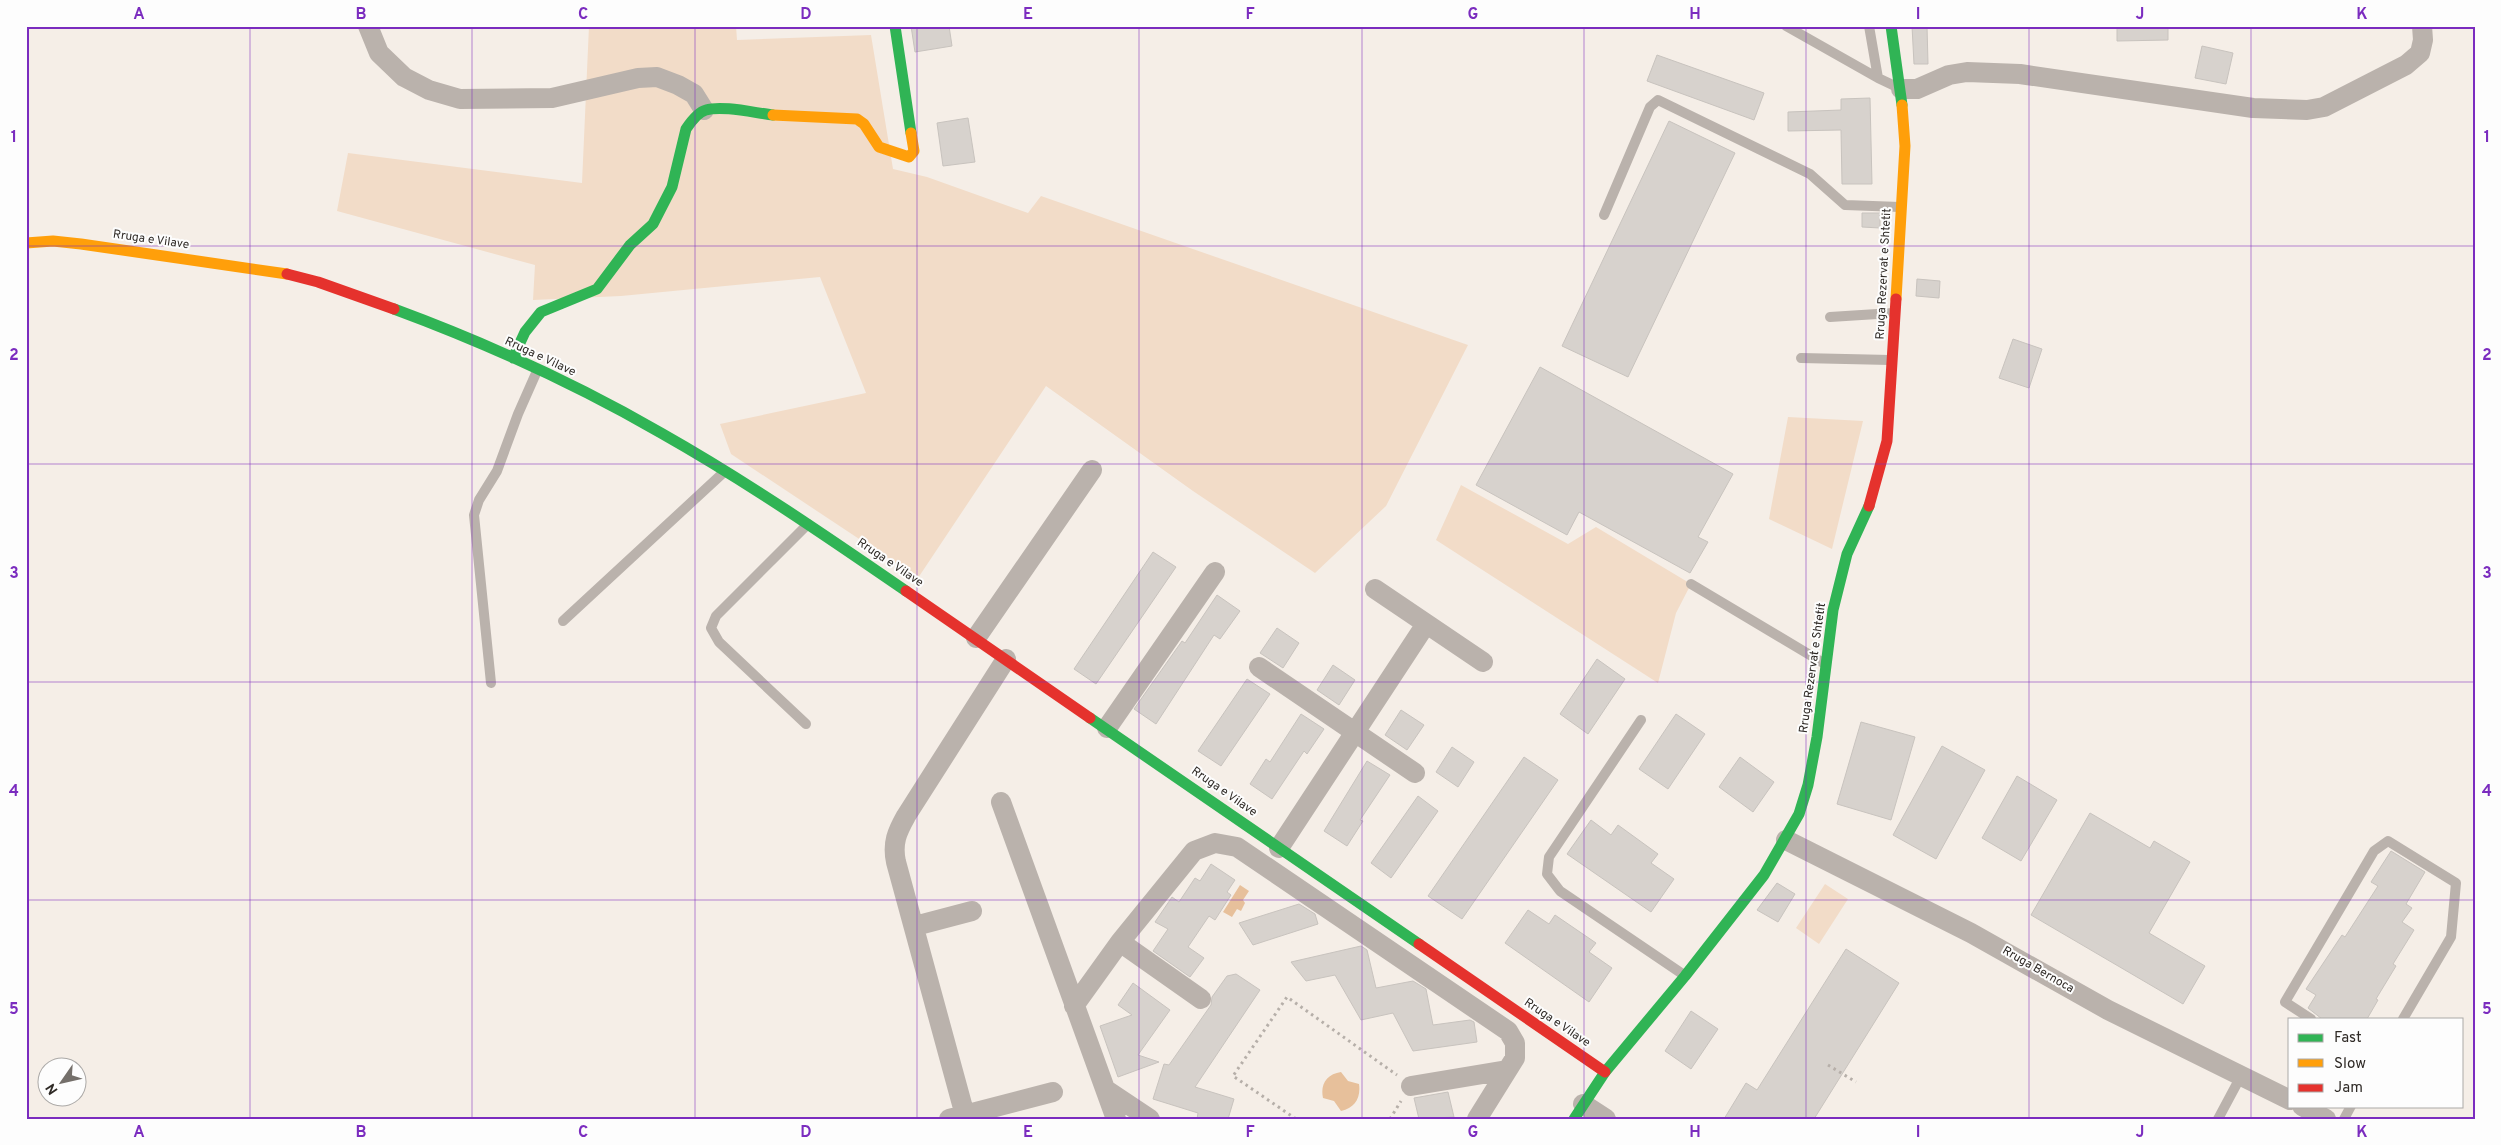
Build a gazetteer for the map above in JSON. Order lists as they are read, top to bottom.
{
  "streets": {
    "street": ["Rruga e Vilave", "Rruga Rezervat e Shtetit", "Rruga Bernoca"]
  },
  "crossings": [
    ["Rruga e Vilave", "Rruga Rezervat e Shtetit"],
    ["Rruga Rezervat e Shtetit", "Rruga Bernoca"]
  ],
  "legend": ["Fast", "Slow", "Jam"],
  "north": "bottom left",
  "grid": {
    "columns": [
      "A",
      "B",
      "C",
      "D",
      "E",
      "F",
      "G",
      "H",
      "I",
      "J",
      "K"
    ],
    "rows": [
      "1",
      "2",
      "3",
      "4",
      "5"
    ]
  }
}
